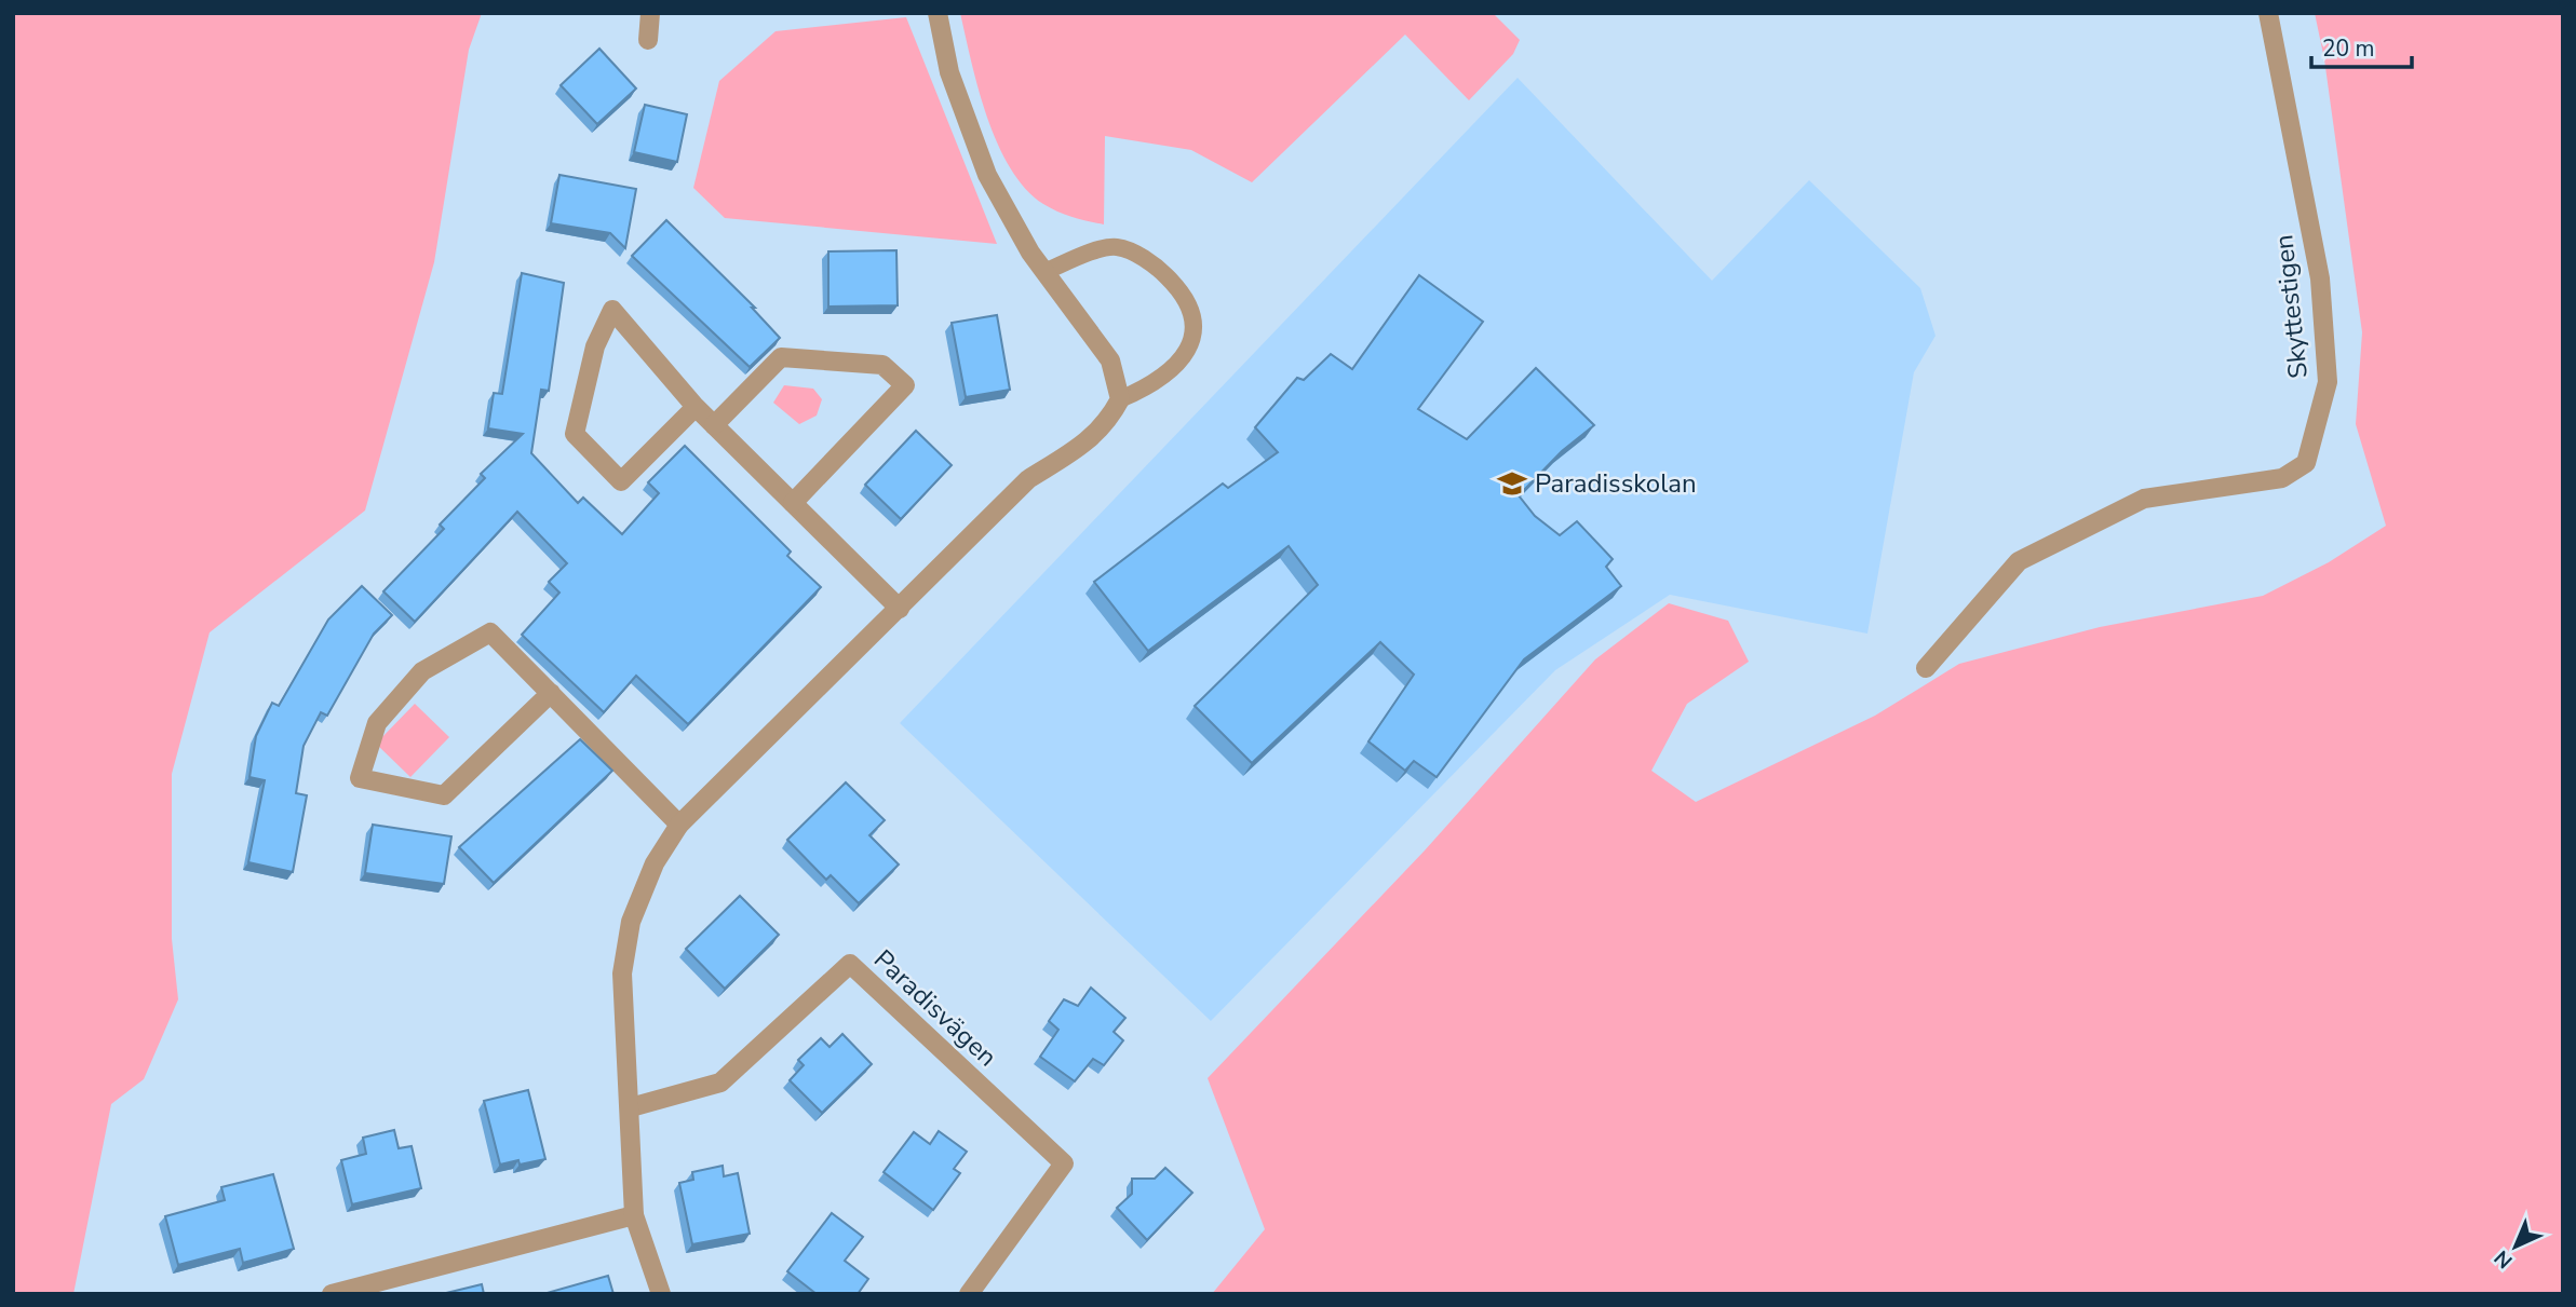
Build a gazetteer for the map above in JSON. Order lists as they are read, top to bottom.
{
  "streets": {
    "street": ["Skyttestigen", "Paradisvägen"]
  },
  "places": {
    "school or university": ["Paradisskolan"]
  },
  "scale_bar": "20 m",
  "north": "bottom left"
}
